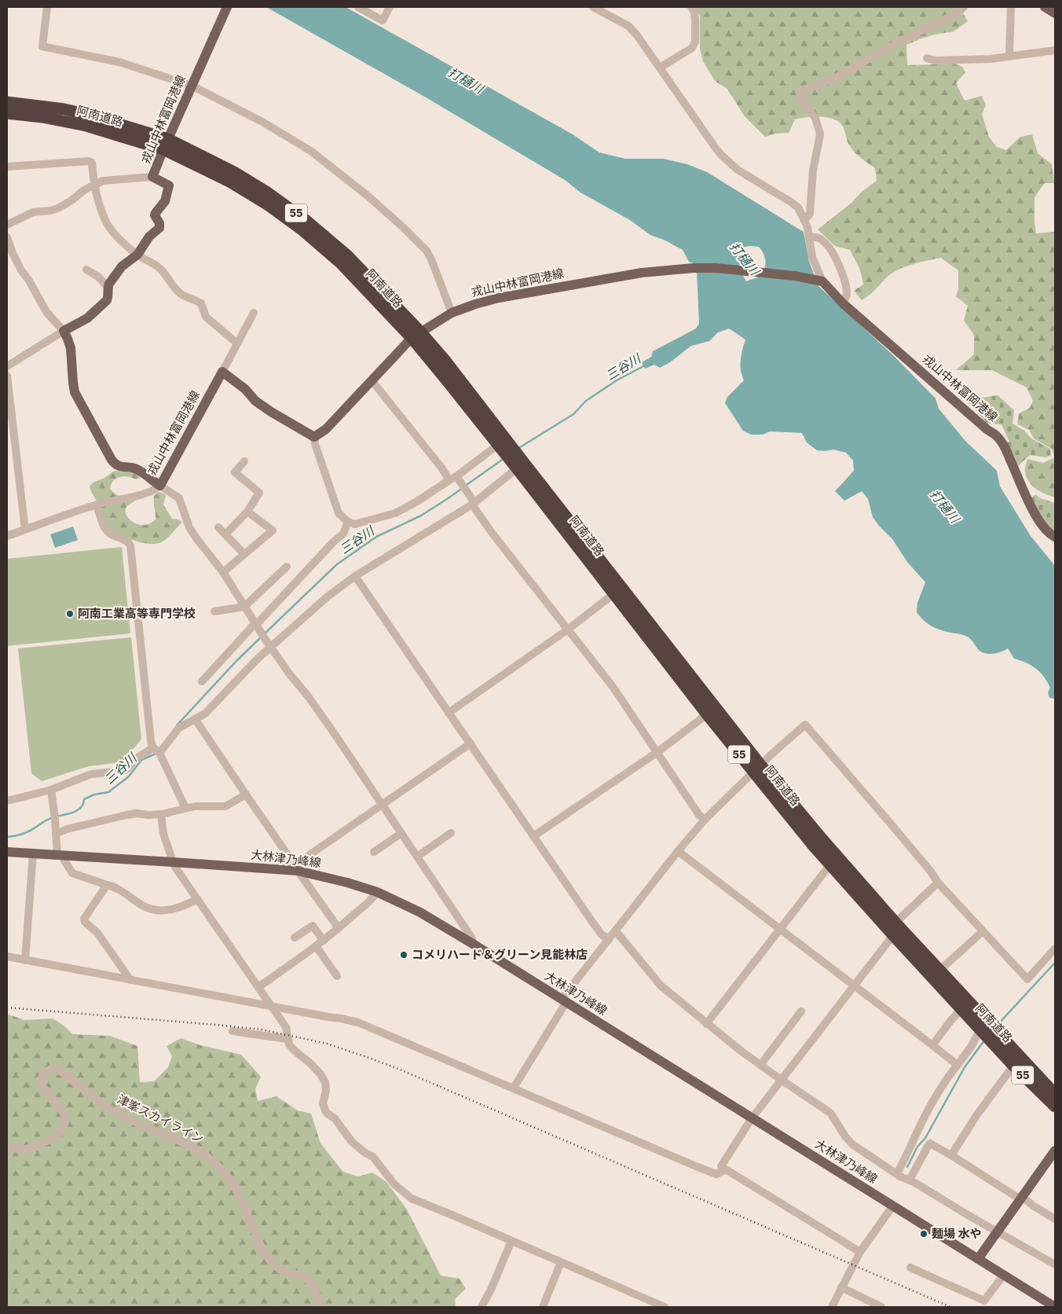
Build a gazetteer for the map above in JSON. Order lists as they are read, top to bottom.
{
  "streets": {
    "highway": ["阿南道路", "55"],
    "main road": ["戎山中林富岡港線", "大林津乃峰線"],
    "street": ["津峯スカイライン"]
  },
  "crossings": [
    ["阿南道路", "戎山中林富岡港線"]
  ],
  "water": ["打樋川", "三谷川"],
  "places": ["阿南工業高等専門学校", "コメリハード＆グリーン見能林店", "麺場 水や"]
}
